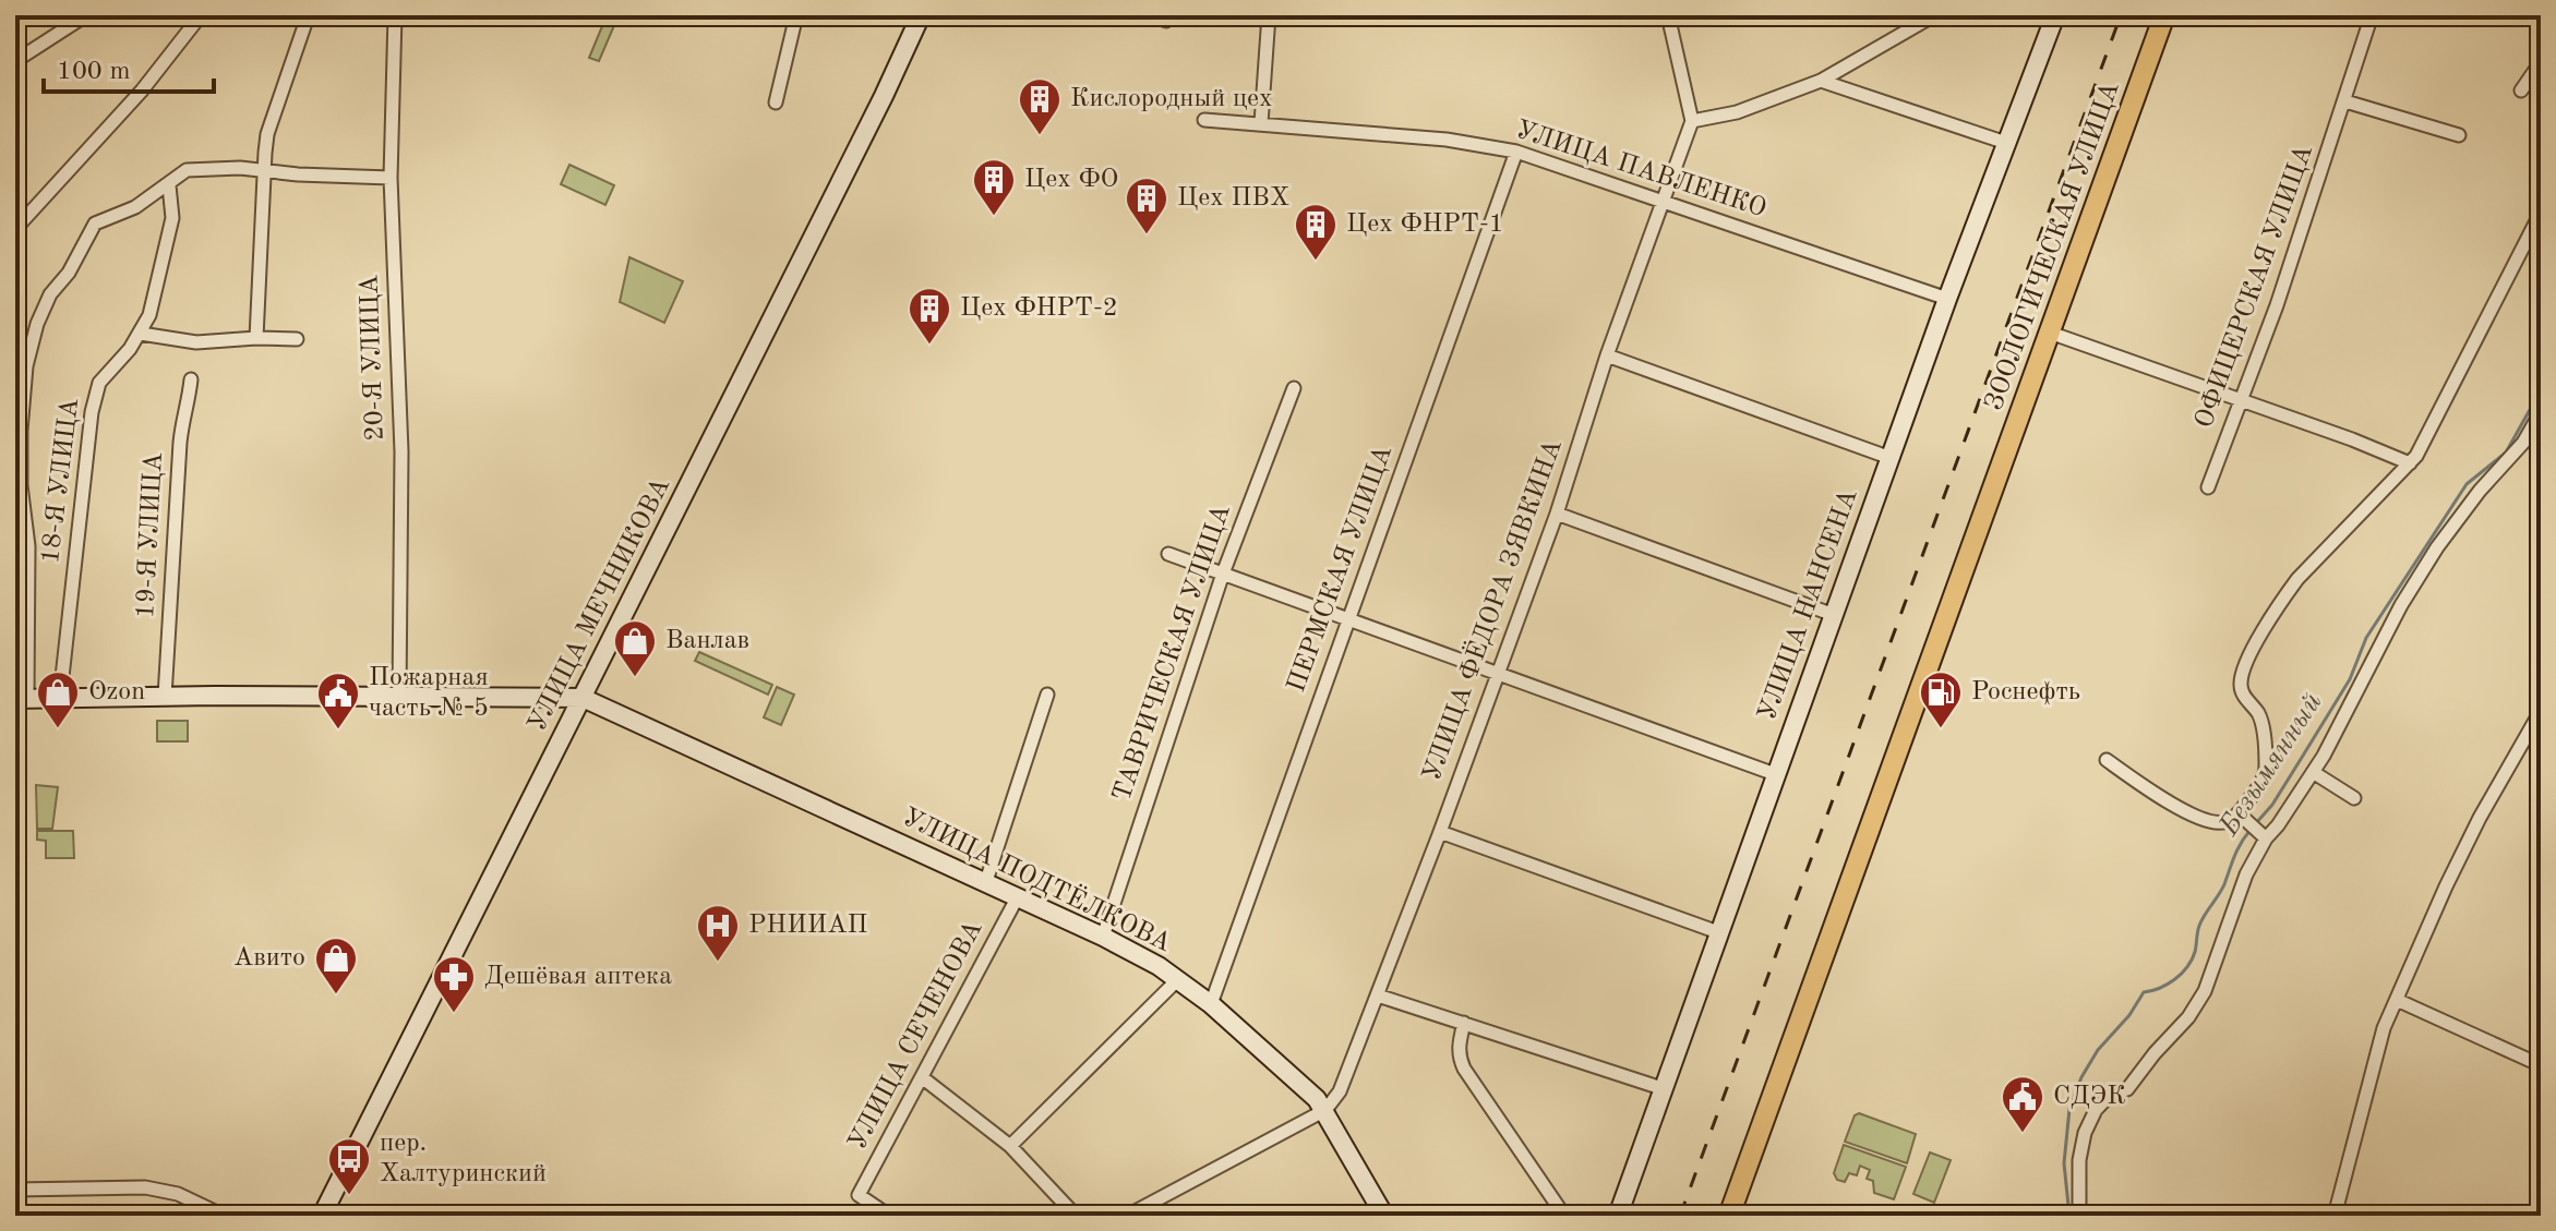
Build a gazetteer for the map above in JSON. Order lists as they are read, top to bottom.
{
  "streets": {
    "main road": [
      "ЗООЛОГИЧЕСКАЯ УЛИЦА",
      "УЛИЦА МЕЧНИКОВА",
      "УЛИЦА НАНСЕНА",
      "УЛИЦА ПОДТЁЛКОВА"
    ],
    "street": [
      "УЛИЦА ПАВЛЕНКО",
      "ОФИЦЕРСКАЯ УЛИЦА",
      "20-Я УЛИЦА",
      "18-Я УЛИЦА",
      "19-Я УЛИЦА",
      "ПЕРМСКАЯ УЛИЦА",
      "УЛИЦА ФЁДОРА ЗЯВКИНА",
      "ТАВРИЧЕСКАЯ УЛИЦА",
      "УЛИЦА СЕЧЕНОВА"
    ]
  },
  "crossings": [
    ["УЛИЦА ПАВЛЕНКО", "ПЕРМСКАЯ УЛИЦА"],
    ["УЛИЦА ПАВЛЕНКО", "УЛИЦА НАНСЕНА"],
    ["УЛИЦА ПАВЛЕНКО", "УЛИЦА ФЁДОРА ЗЯВКИНА"],
    ["ПЕРМСКАЯ УЛИЦА", "УЛИЦА ПОДТЁЛКОВА"],
    ["УЛИЦА МЕЧНИКОВА", "УЛИЦА ПОДТЁЛКОВА"],
    ["УЛИЦА ФЁДОРА ЗЯВКИНА", "УЛИЦА ПОДТЁЛКОВА"],
    ["ТАВРИЧЕСКАЯ УЛИЦА", "УЛИЦА ПОДТЁЛКОВА"],
    ["УЛИЦА ПОДТЁЛКОВА", "УЛИЦА СЕЧЕНОВА"]
  ],
  "water": ["Безымянный"],
  "places": {
    "building": [
      "Кислородный цех",
      "Цех ФО",
      "Цех ПВХ",
      "Цех ФНРТ-1",
      "Цех ФНРТ-2"
    ],
    "shop": ["Ванлав", "Ozon", "Авито"],
    "fuel station": ["Роснефть"],
    "public building": ["Пожарная часть № 5", "СДЭК"],
    "hospital": ["РНИИАП"],
    "pharmacy": ["Дешёвая аптека"],
    "bus stop": ["пер. Халтуринский"]
  },
  "scale_bar": "100 m"
}
